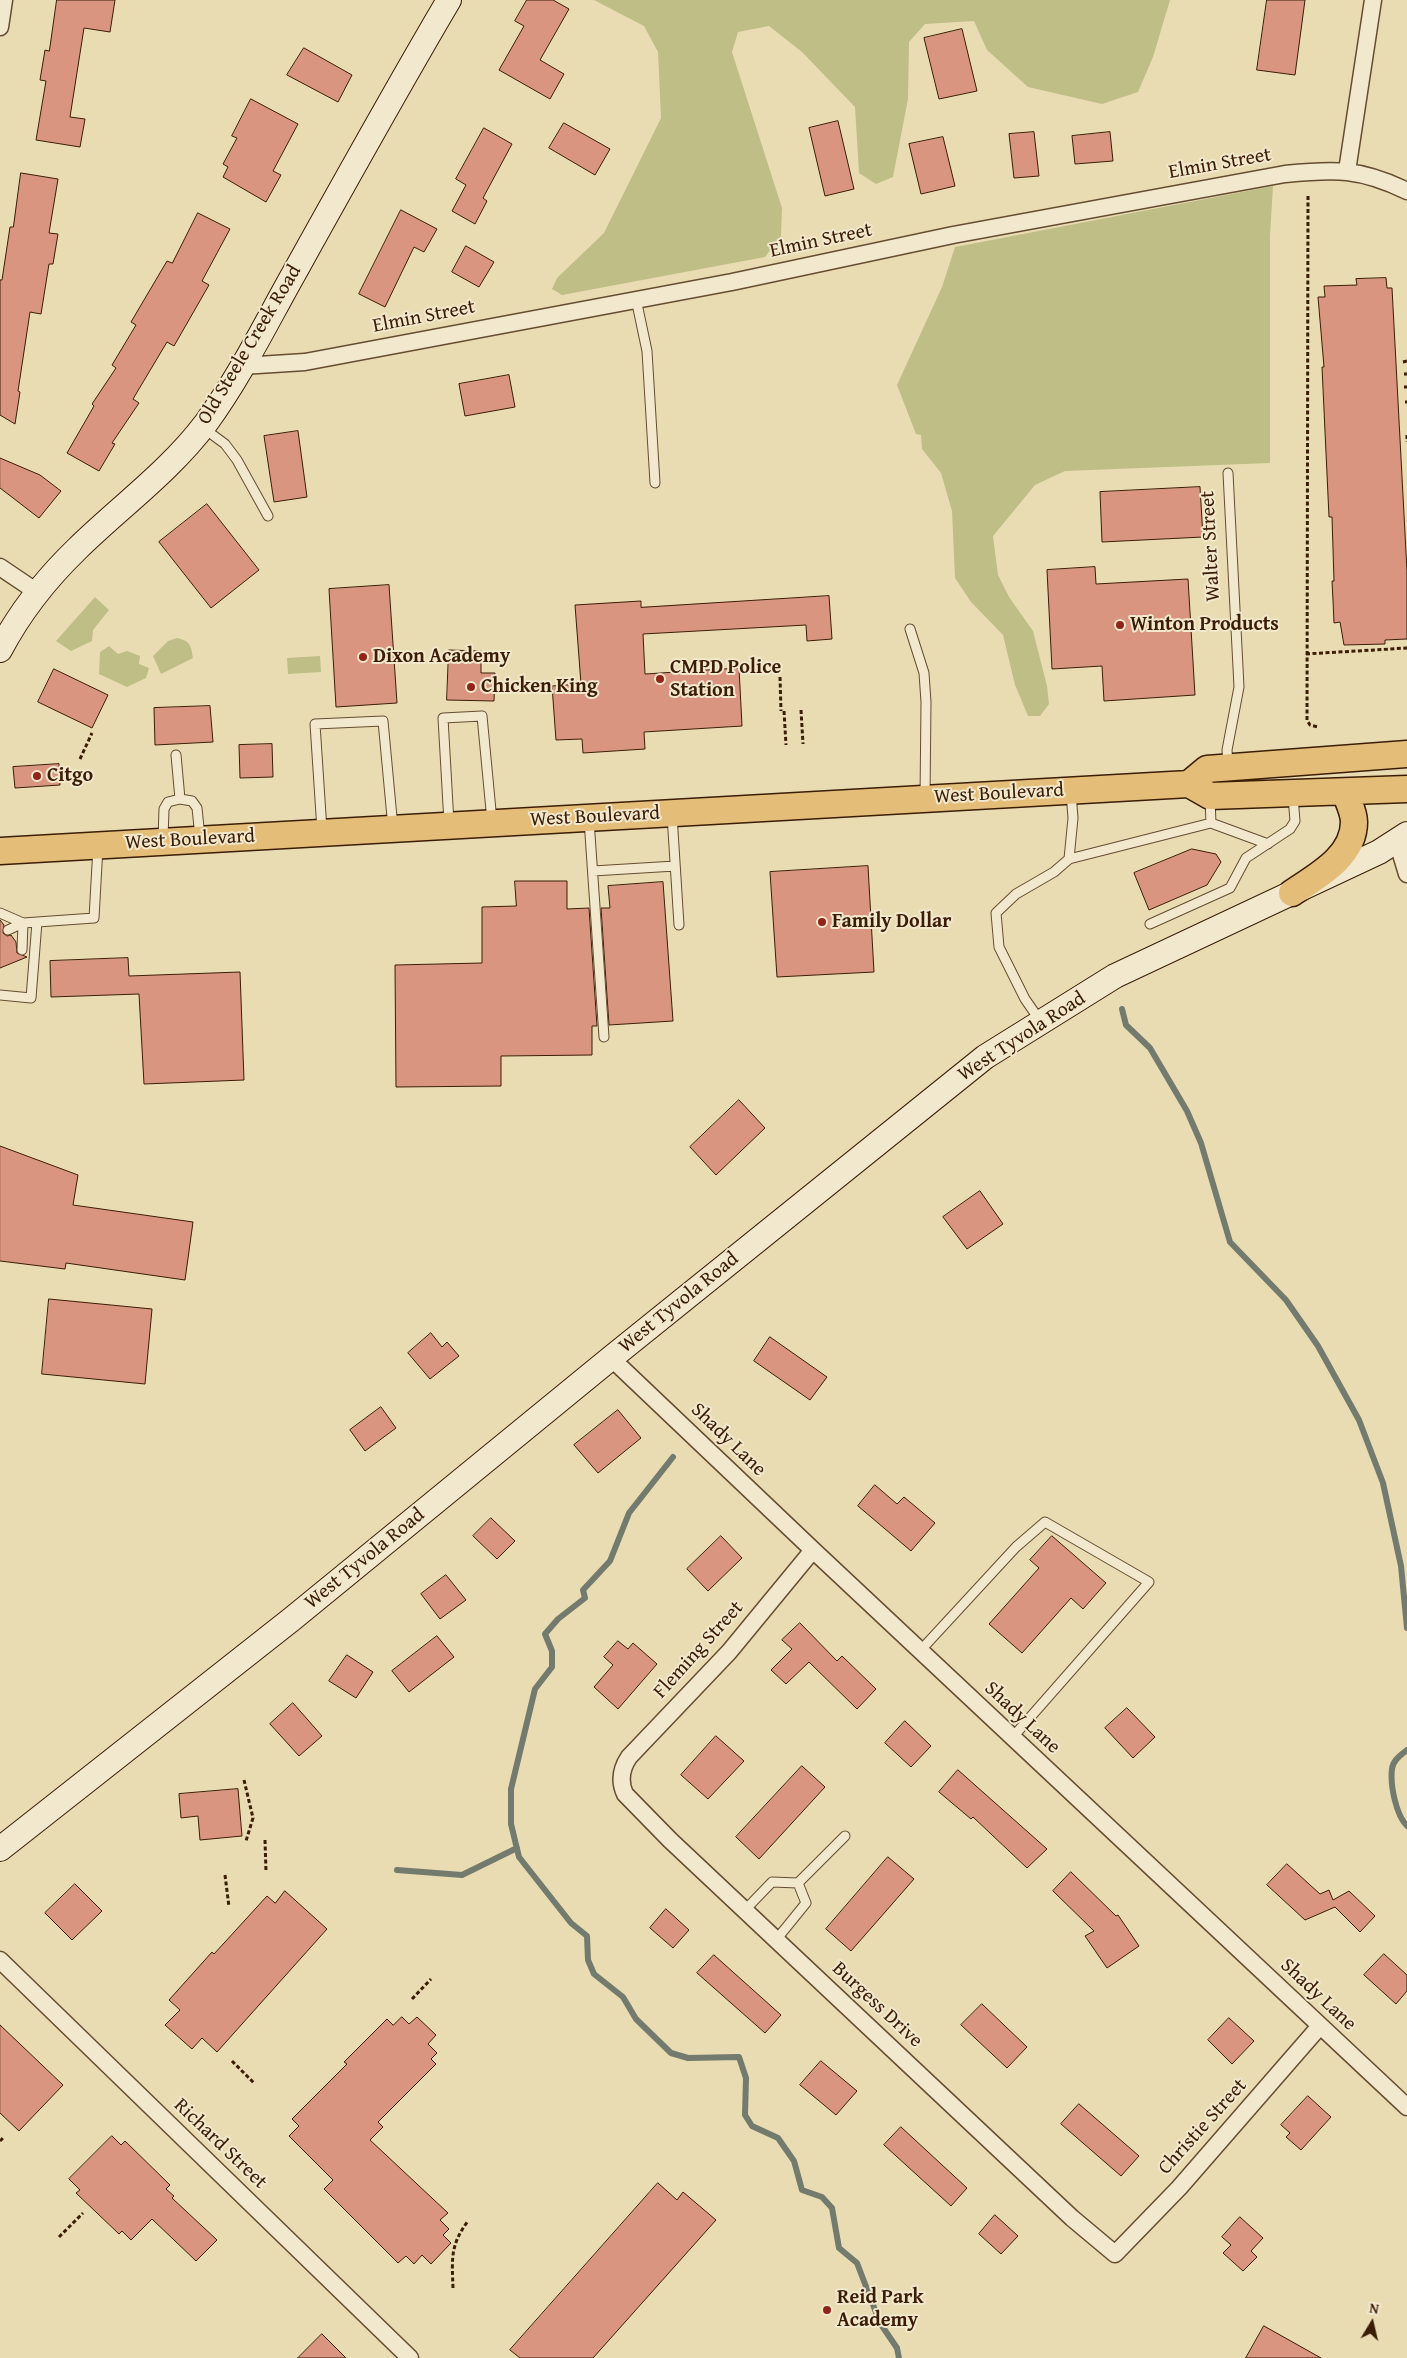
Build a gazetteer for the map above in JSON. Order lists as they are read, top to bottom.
{
  "streets": {
    "main road": ["West Boulevard"],
    "street": [
      "Elmin Street",
      "Old Steele Creek Road",
      "West Tyvola Road",
      "Shady Lane",
      "Fleming Street",
      "Burgess Drive",
      "Christie Street",
      "Richard Street"
    ],
    "lane": ["Walter Street"]
  },
  "crossings": [
    ["Elmin Street", "Old Steele Creek Road"],
    ["West Tyvola Road", "Shady Lane"],
    ["Shady Lane", "Fleming Street"],
    ["Shady Lane", "Christie Street"],
    ["Fleming Street", "Burgess Drive"],
    ["Burgess Drive", "Christie Street"]
  ],
  "places": [
    "Winton Products",
    "Dixon Academy",
    "CMPD Police Station",
    "Chicken King",
    "Citgo",
    "Family Dollar",
    "Reid Park Academy"
  ],
  "north": "top"
}
